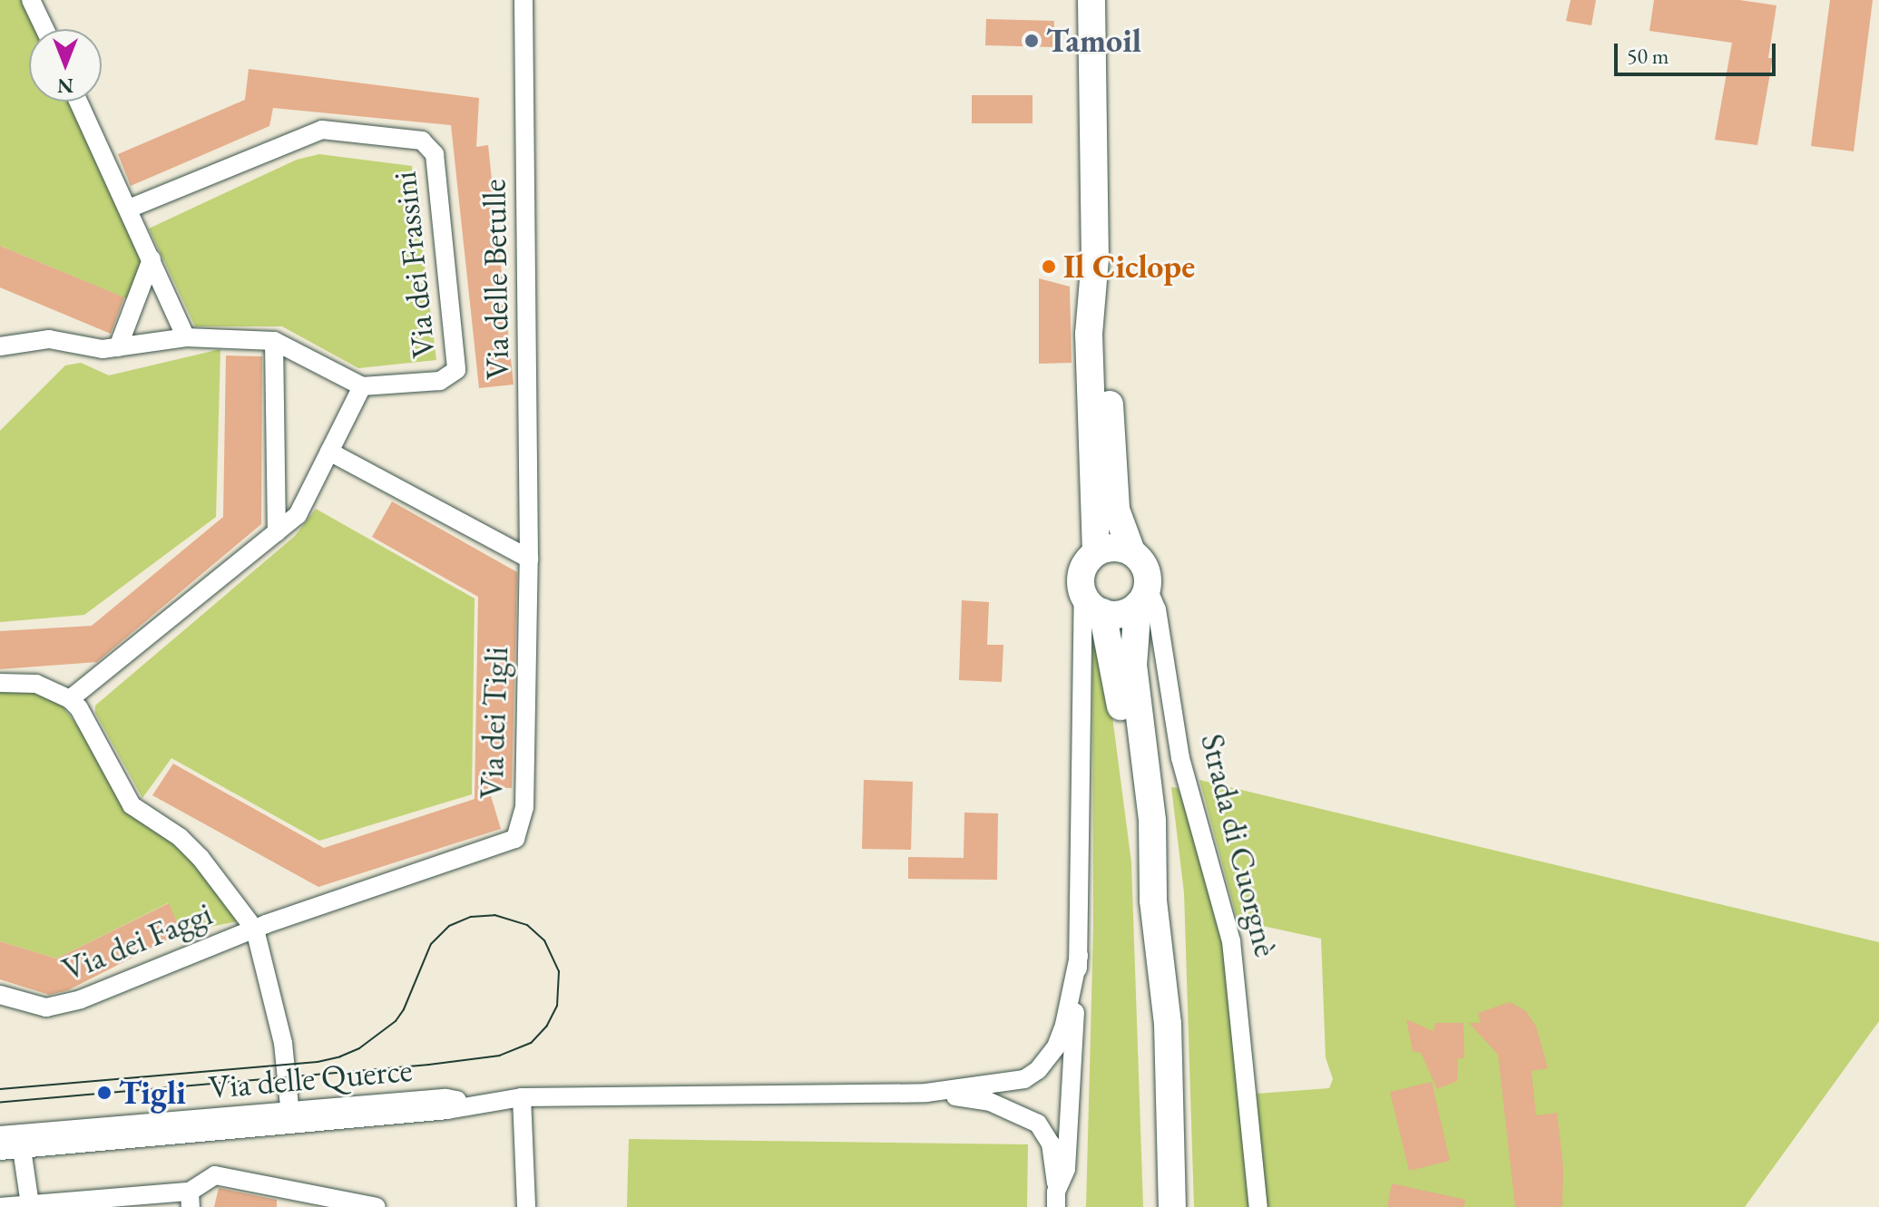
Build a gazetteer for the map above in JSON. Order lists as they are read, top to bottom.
{
  "streets": {
    "street": [
      "Via dei Frassini",
      "Via delle Betulle",
      "Via dei Tigli",
      "Strada di Cuorgnè",
      "Via dei Faggi",
      "Via delle Querce"
    ]
  },
  "crossings": [
    ["Via delle Betulle", "Via dei Tigli"],
    ["Via dei Tigli", "Via dei Faggi"]
  ],
  "places": ["Tamoil", "Il Ciclope", "Tigli"],
  "scale_bar": "50 m",
  "north": "bottom"
}
